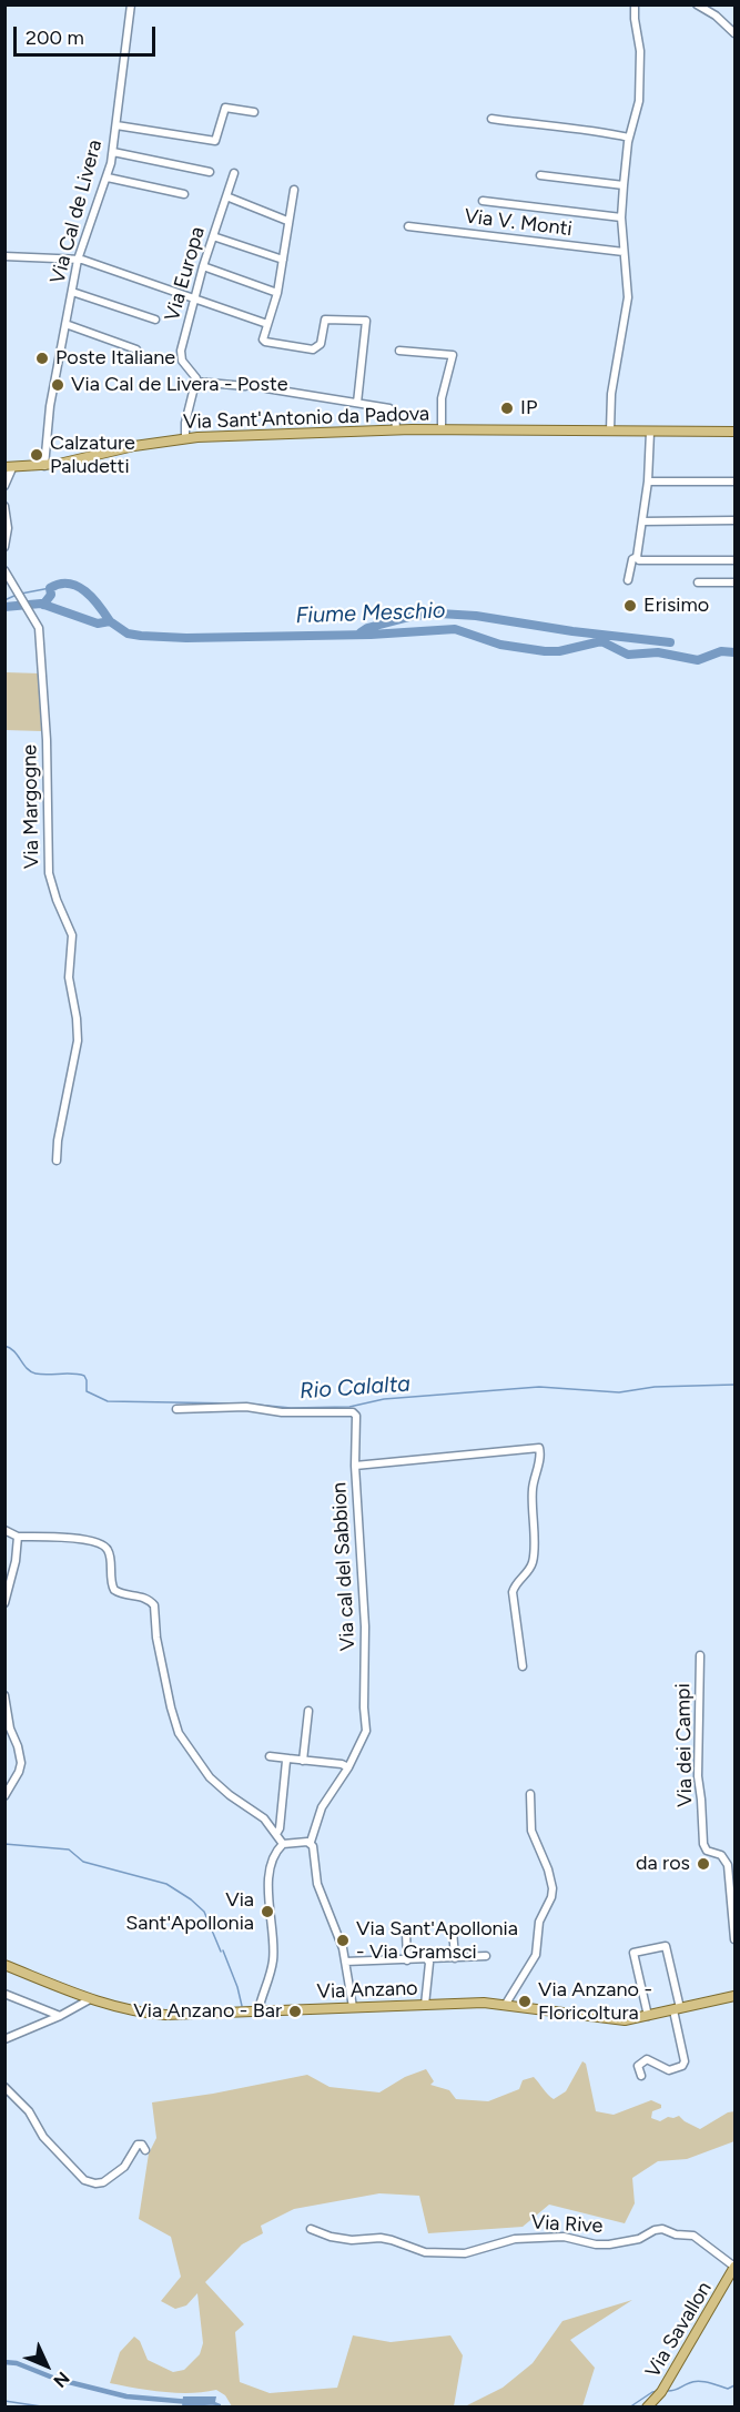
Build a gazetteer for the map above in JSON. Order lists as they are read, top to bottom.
{
  "streets": {
    "main road": ["Via Sant'Antonio da Padova", "Via Anzano", "Via Savallon"],
    "street": [
      "Via Cal de Livera",
      "Via V. Monti",
      "Via Europa",
      "Via Margogne",
      "Via cal del Sabbion",
      "Via dei Campi",
      "Via Rive"
    ]
  },
  "crossings": [
    ["Via Cal de Livera", "Via Sant'Antonio da Padova"],
    ["Via Rive", "Via Savallon"]
  ],
  "water": ["Fiume Meschio", "Rio Calalta"],
  "places": [
    "Poste Italiane",
    "Via Cal de Livera - Poste",
    "IP",
    "Calzature Paludetti",
    "Erisimo",
    "da ros",
    "Via Sant'Apollonia",
    "Via Sant'Apollonia - Via Gramsci",
    "Via Anzano - Floricoltura",
    "Via Anzano - Bar"
  ],
  "scale_bar": "200 m",
  "north": "bottom right"
}
